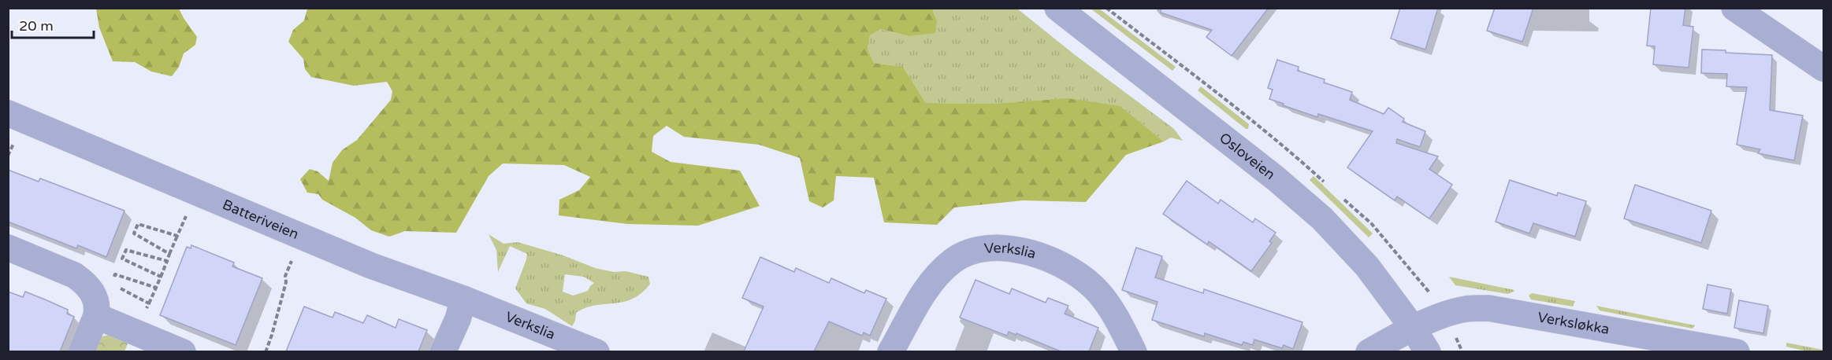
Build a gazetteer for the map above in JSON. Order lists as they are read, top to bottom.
{
  "streets": {
    "street": [
      "Osloveien",
      "Batteriveien",
      "Verkslia",
      "Verksløkka"
    ]
  },
  "crossings": [
    ["Osloveien", "Verksløkka"],
    ["Batteriveien", "Verkslia"]
  ],
  "scale_bar": "20 m"
}
